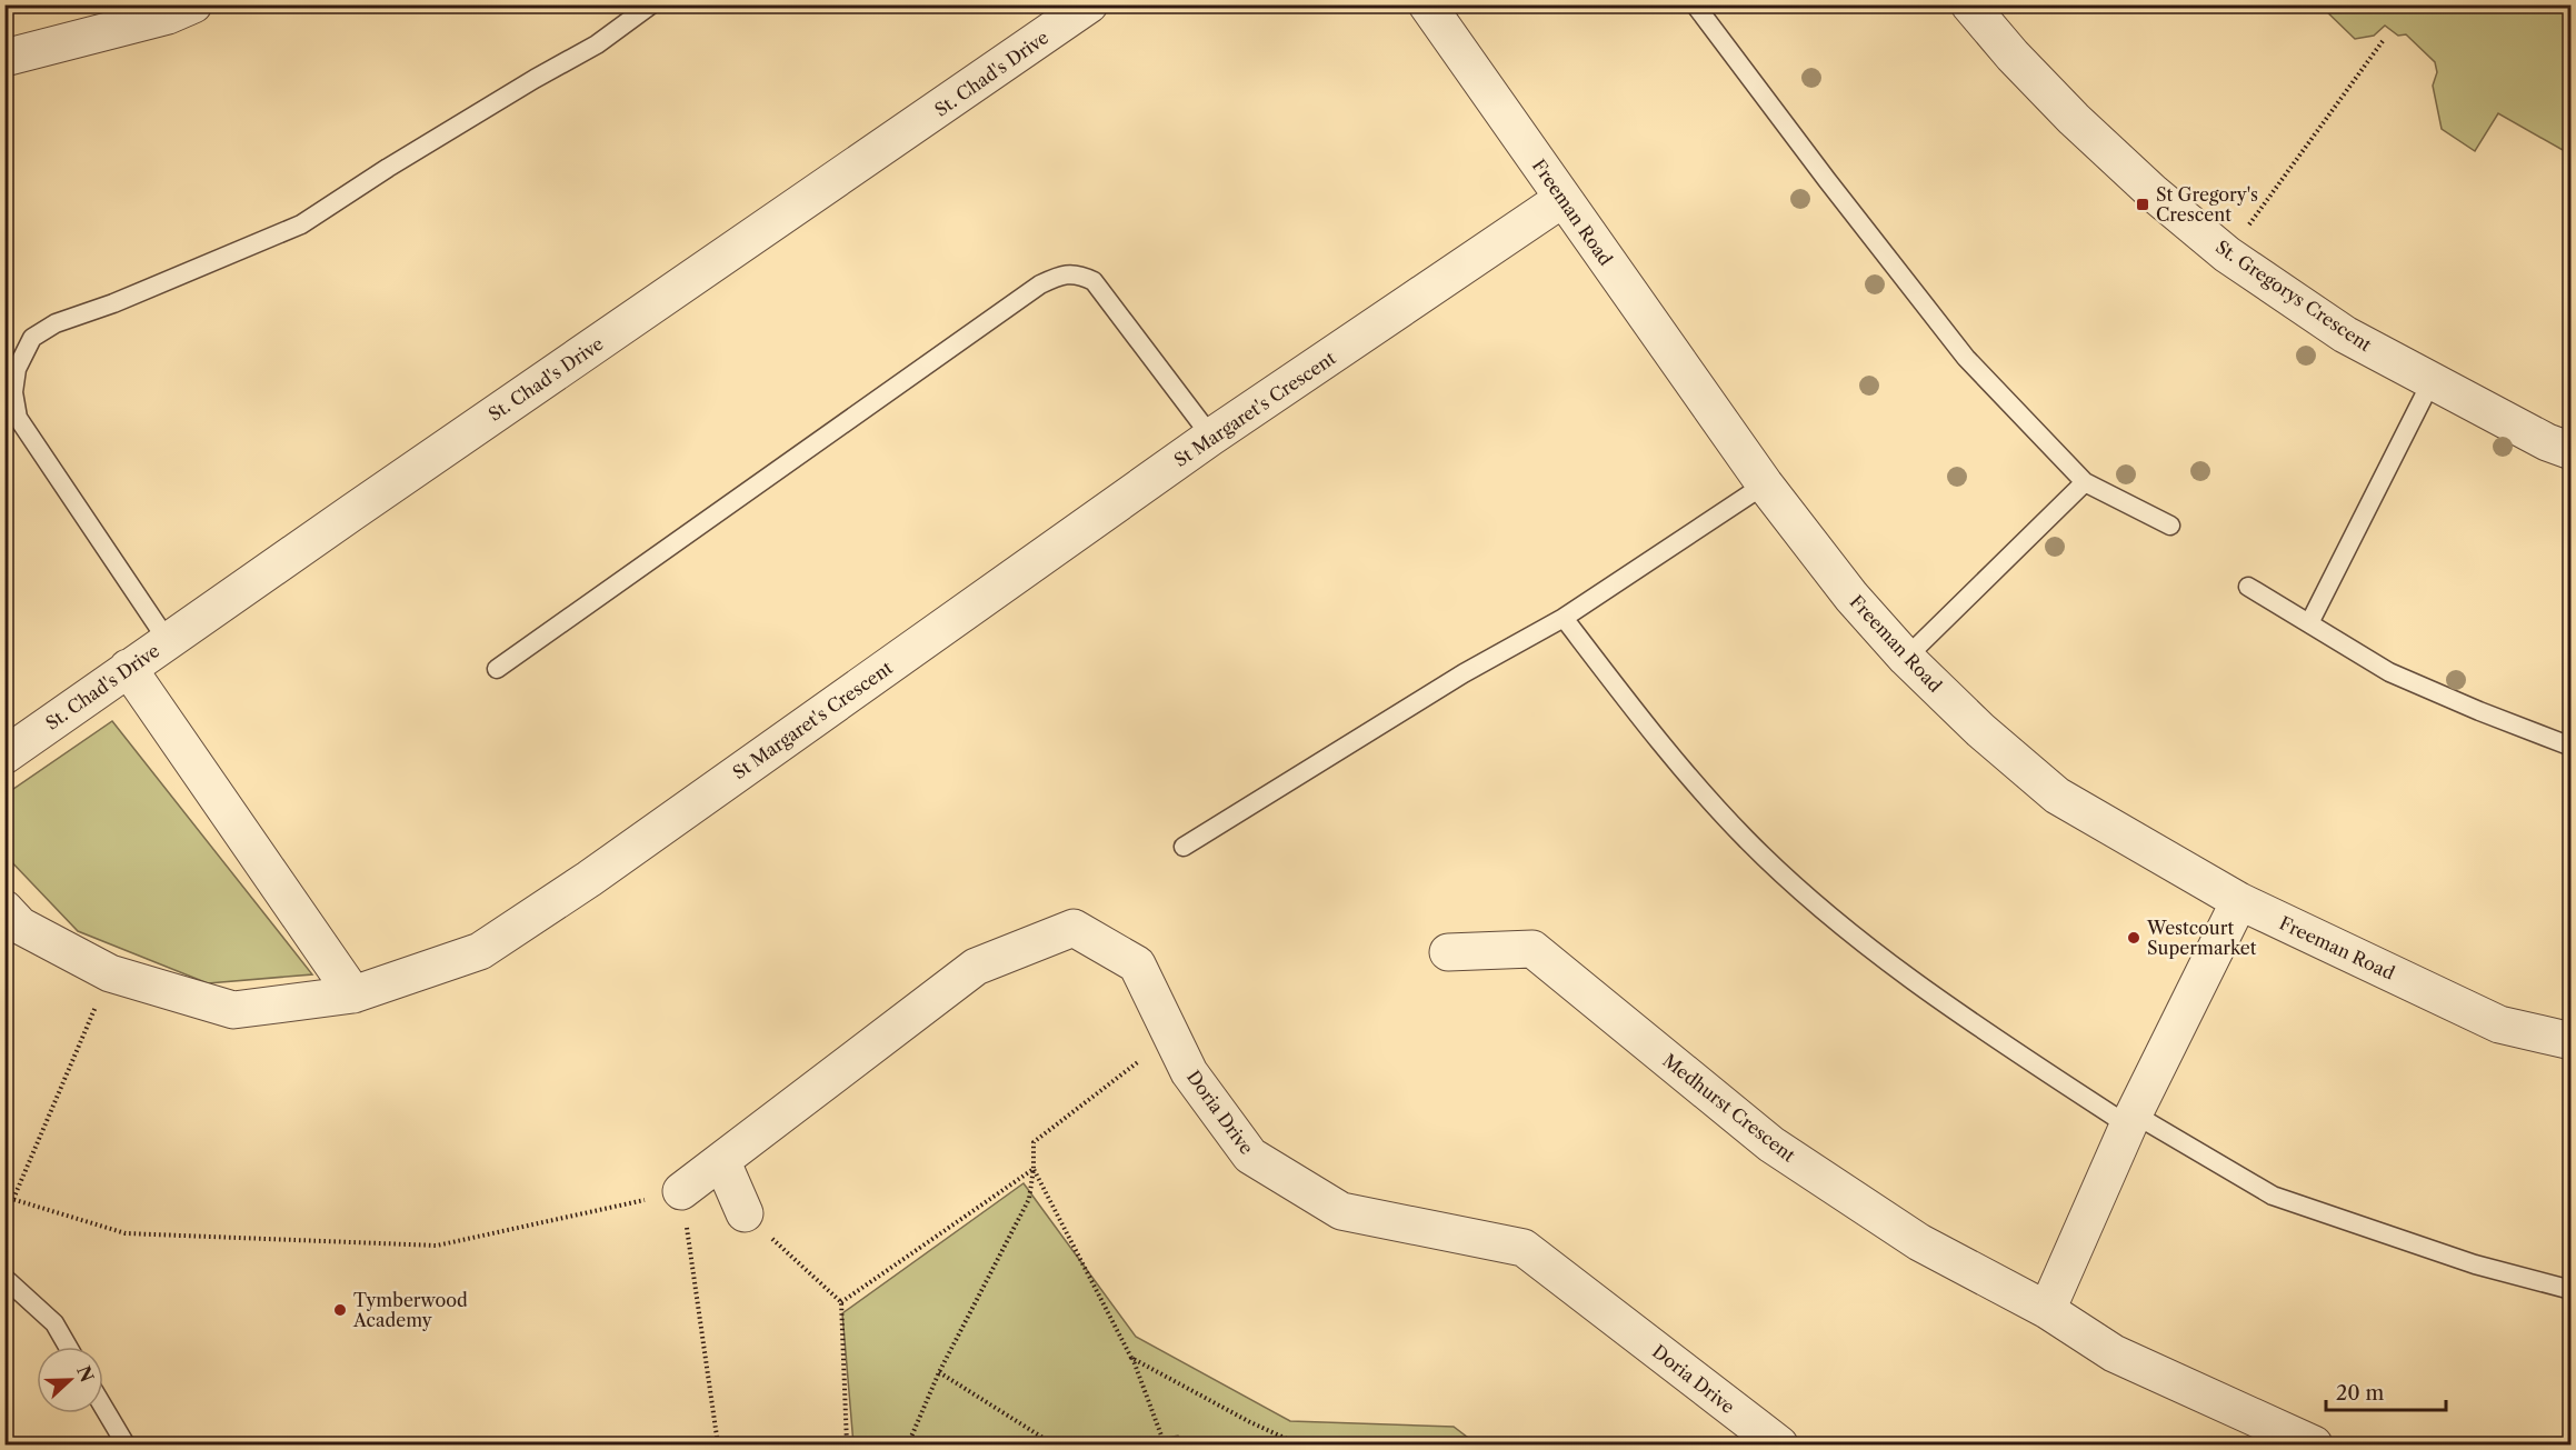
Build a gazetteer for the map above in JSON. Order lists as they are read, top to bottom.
{
  "streets": {
    "street": [
      "St. Chad's Drive",
      "Freeman Road",
      "St. Gregorys Crescent",
      "St Margaret's Crescent",
      "Medhurst Crescent",
      "Doria Drive"
    ]
  },
  "crossings": [
    ["Freeman Road", "St Margaret's Crescent"]
  ],
  "places": {
    "transit": ["St Gregory's Crescent"],
    "other": ["Westcourt Supermarket", "Tymberwood Academy"]
  },
  "scale_bar": "20 m",
  "north": "right"
}
